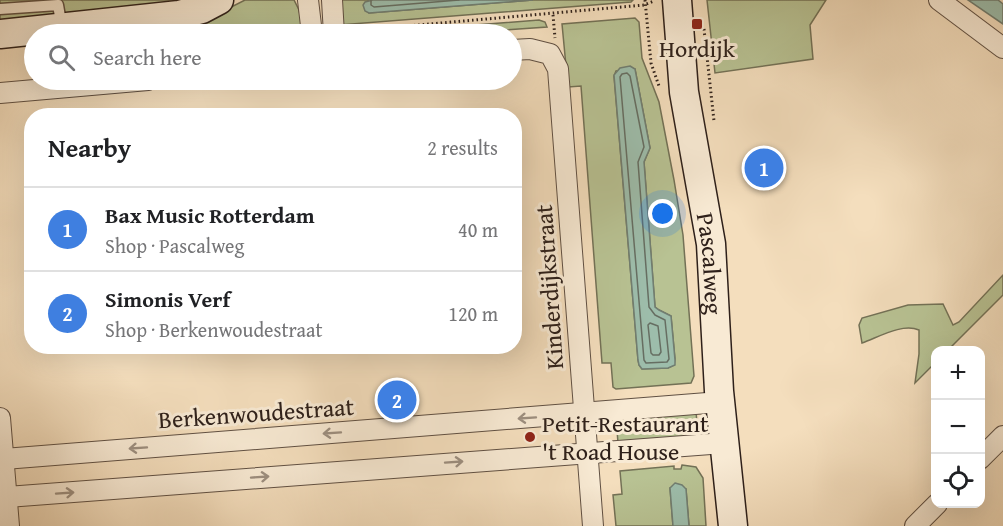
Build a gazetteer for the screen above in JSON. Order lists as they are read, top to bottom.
{
  "streets": {
    "street": ["Pascalweg", "Kinderdijkstraat", "Berkenwoudestraat"]
  },
  "crossings": [
    ["Pascalweg", "Berkenwoudestraat"],
    ["Kinderdijkstraat", "Berkenwoudestraat"]
  ],
  "places": {
    "transit": ["Hordijk"],
    "other": ["Petit-Restaurant 't Road House"]
  },
  "page": {
    "search": "Search here",
    "heading": ["Nearby", "2 results"],
    "pins": ["1", "2"],
    "list": [
      {
        "mark": "1",
        "name": "Bax Music Rotterdam",
        "note": "Shop · Pascalweg",
        "value": "40 m"
      },
      {
        "mark": "2",
        "name": "Simonis Verf",
        "note": "Shop · Berkenwoudestraat",
        "value": "120 m"
      }
    ],
    "map_buttons": ["+", "−"]
  }
}
